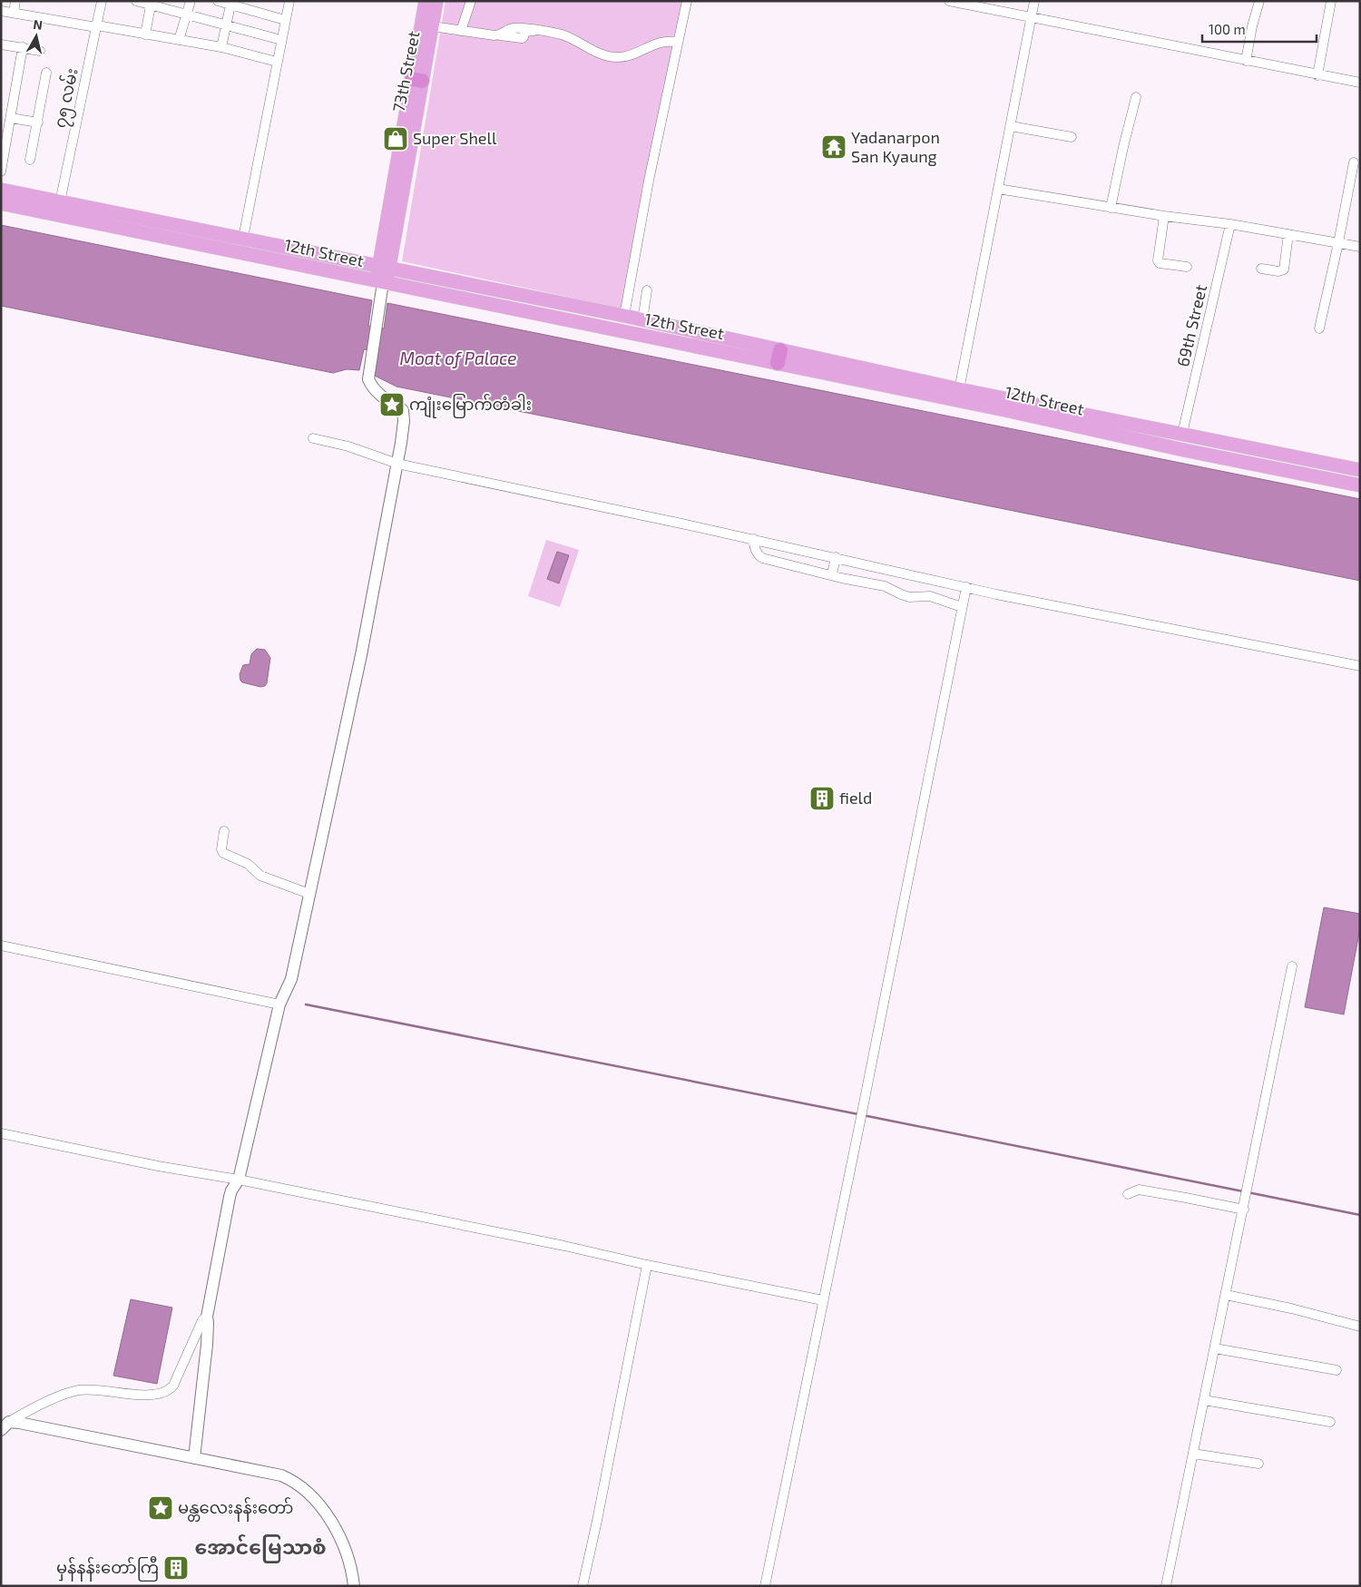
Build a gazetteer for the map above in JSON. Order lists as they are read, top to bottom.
{
  "streets": {
    "main road": ["73th Street", "12th Street"],
    "street": ["၇၅ လမ်း", "69th Street"]
  },
  "crossings": [
    ["73th Street", "12th Street"],
    ["၇၅ လမ်း", "12th Street"],
    ["12th Street", "69th Street"]
  ],
  "districts": ["အောင်မြေသာစံ"],
  "water": ["Moat of Palace"],
  "places": {
    "shop": ["Super Shell"],
    "temple": ["Yadanarpon San Kyaung"],
    "place": ["ကျုံးမြောက်တံခါး", "မန္တလေးနန်းတော်"],
    "building": ["field", "မှန်နန်းတော်ကြီ"]
  },
  "scale_bar": "100 m",
  "north": "top"
}
